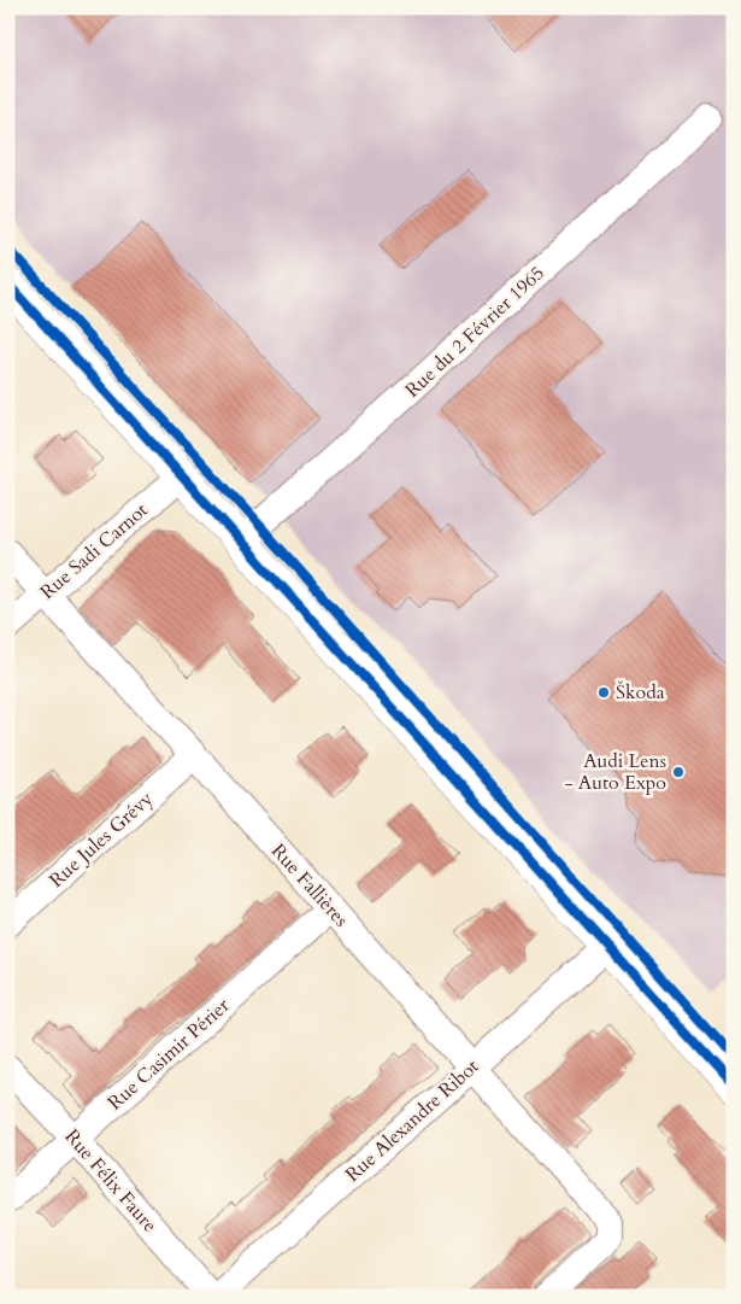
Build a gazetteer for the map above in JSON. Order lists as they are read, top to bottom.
{
  "streets": {
    "street": [
      "Rue du 2 Février 1965",
      "Rue Sadi Carnot",
      "Rue Jules Grévy",
      "Rue Fallières",
      "Rue Casimir Périer",
      "Rue Alexandre Ribot",
      "Rue Félix Faure"
    ]
  },
  "crossings": [
    ["Rue Sadi Carnot", "Rue Fallières"],
    ["Rue Jules Grévy", "Rue Fallières"],
    ["Rue Fallières", "Rue Casimir Périer"],
    ["Rue Fallières", "Rue Alexandre Ribot"],
    ["Rue Casimir Périer", "Rue Félix Faure"],
    ["Rue Alexandre Ribot", "Rue Félix Faure"]
  ],
  "places": ["Škoda", "Audi Lens - Auto Expo"]
}
